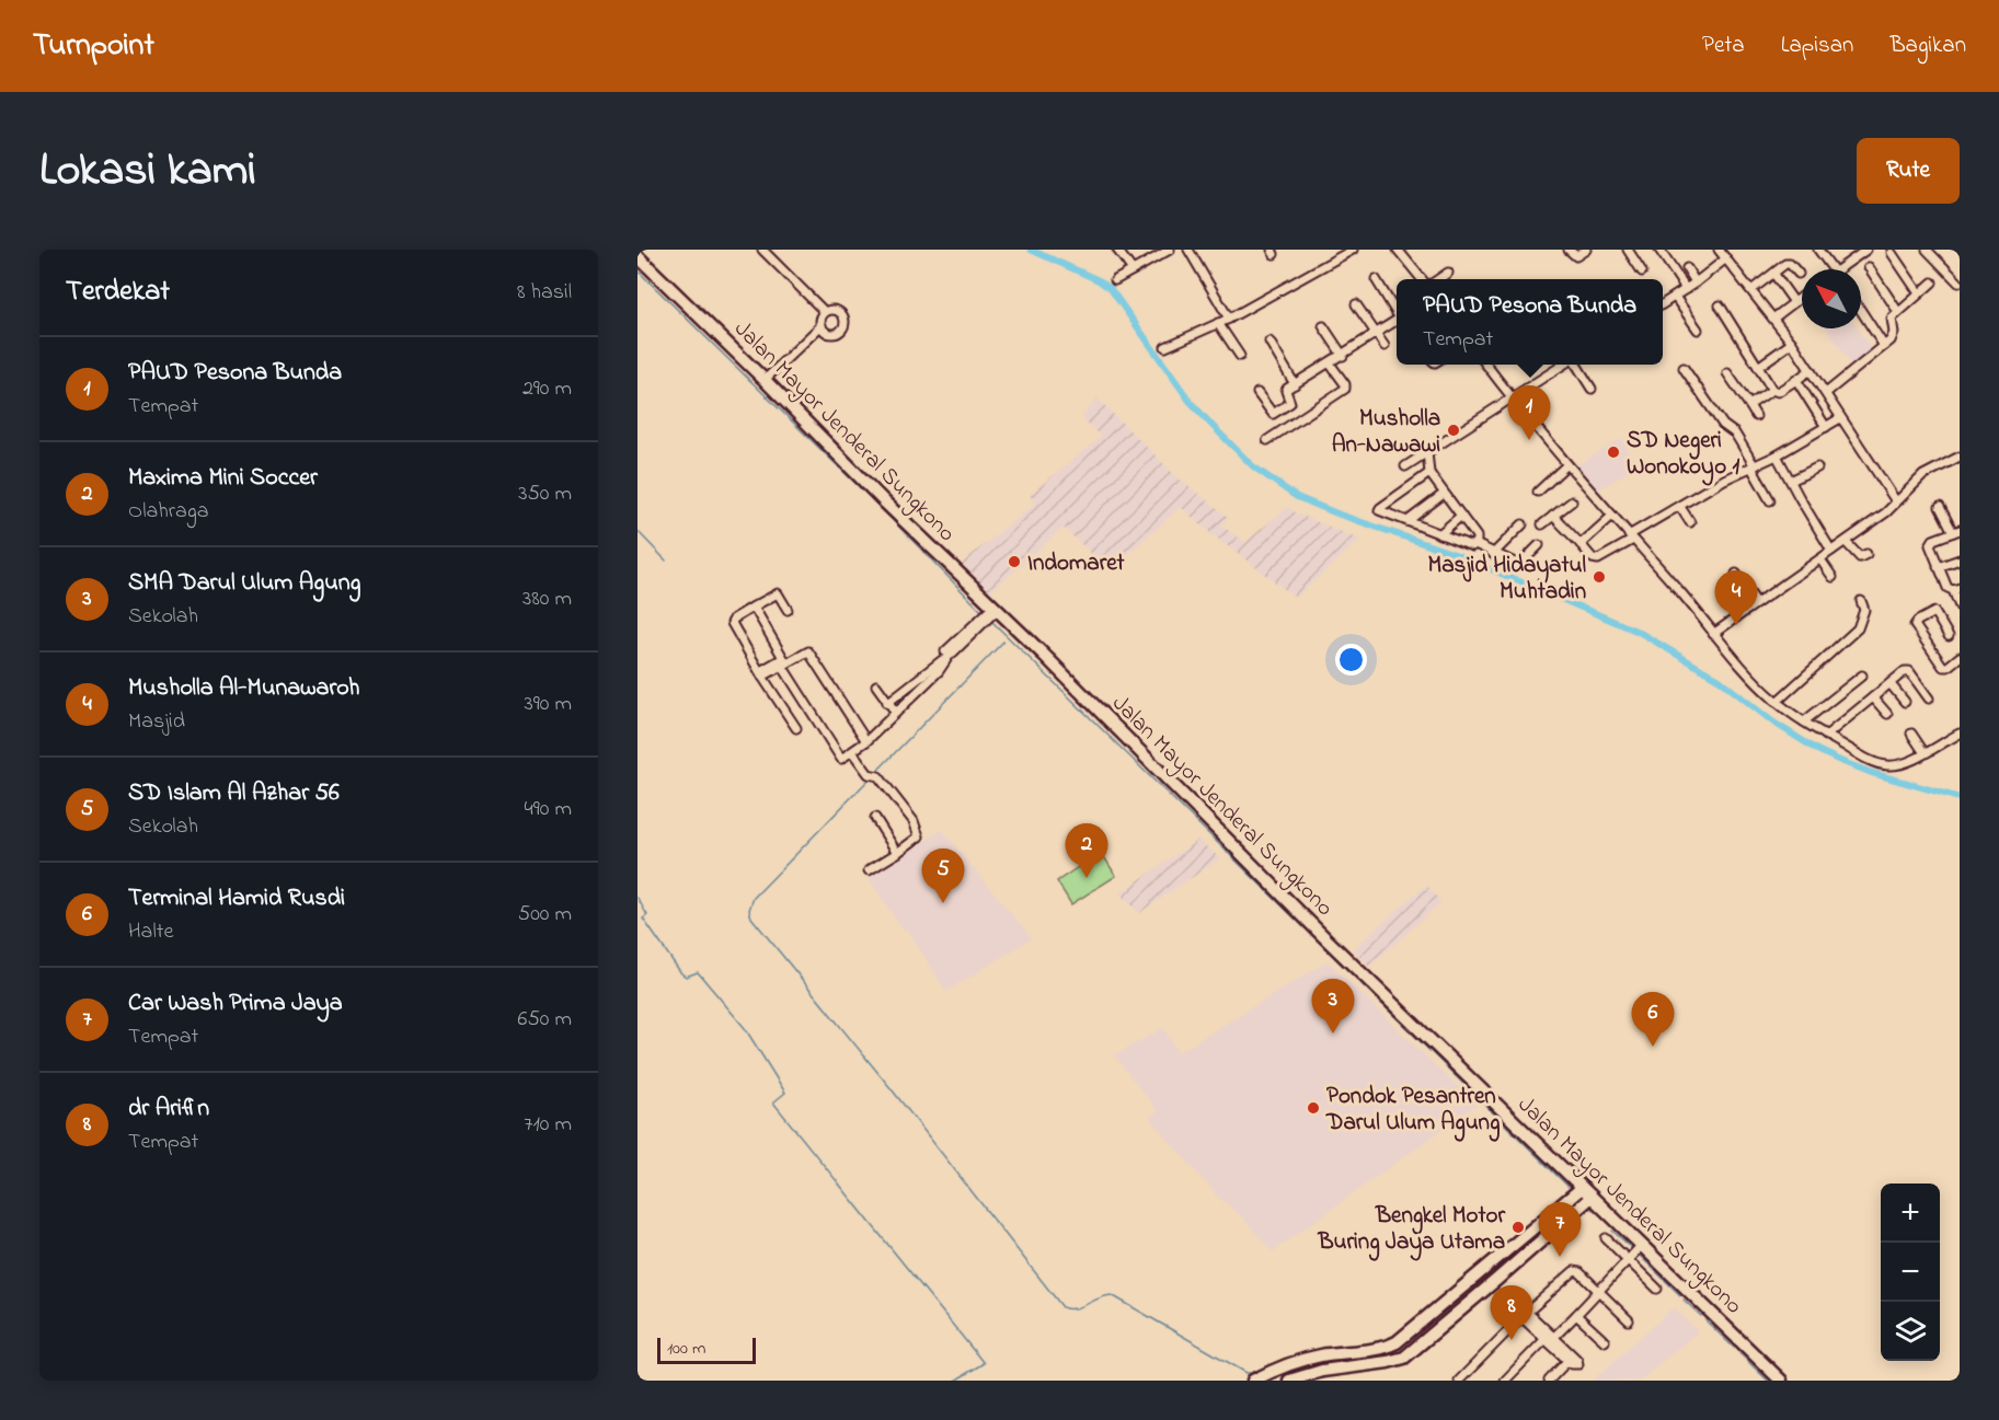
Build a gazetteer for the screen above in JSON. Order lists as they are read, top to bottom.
{
  "streets": {
    "main road": ["Jalan Mayor Jenderal Sungkono"]
  },
  "places": [
    "Musholla An-Nawawi",
    "SD Negeri Wonokoyo 1",
    "Indomaret",
    "Masjid Hidayatul Muhtadin",
    "Pondok Pesantren Darul Ulum Agung",
    "Bengkel Motor Buring Jaya Utama"
  ],
  "scale_bar": "100 m",
  "north": "top left",
  "page": {
    "header": "Turnpoint",
    "nav": ["Peta", "Lapisan", "Bagikan"],
    "title": "Lokasi kami",
    "buttons": "Rute",
    "heading": ["Terdekat", "8 hasil"],
    "popup": ["PAUD Pesona Bunda", "Tempat"],
    "list": [
      {
        "mark": "1",
        "name": "PAUD Pesona Bunda",
        "note": "Tempat",
        "value": "290 m"
      },
      {
        "mark": "2",
        "name": "Maxima Mini Soccer",
        "note": "Olahraga",
        "value": "350 m"
      },
      {
        "mark": "3",
        "name": "SMA Darul Ulum Agung",
        "note": "Sekolah",
        "value": "380 m"
      },
      {
        "mark": "4",
        "name": "Musholla Al-Munawaroh",
        "note": "Masjid",
        "value": "390 m"
      },
      {
        "mark": "5",
        "name": "SD Islam Al Azhar 56",
        "note": "Sekolah",
        "value": "490 m"
      },
      {
        "mark": "6",
        "name": "Terminal Hamid Rusdi",
        "note": "Halte",
        "value": "500 m"
      },
      {
        "mark": "7",
        "name": "Car Wash Prima Jaya",
        "note": "Tempat",
        "value": "650 m"
      },
      {
        "mark": "8",
        "name": "dr Arifin",
        "note": "Tempat",
        "value": "710 m"
      }
    ],
    "pins": [
      "1",
      "4",
      "2",
      "5",
      "3",
      "6",
      "7",
      "8"
    ],
    "map_buttons": ["+", "−"],
    "scale": "100 m"
  }
}
